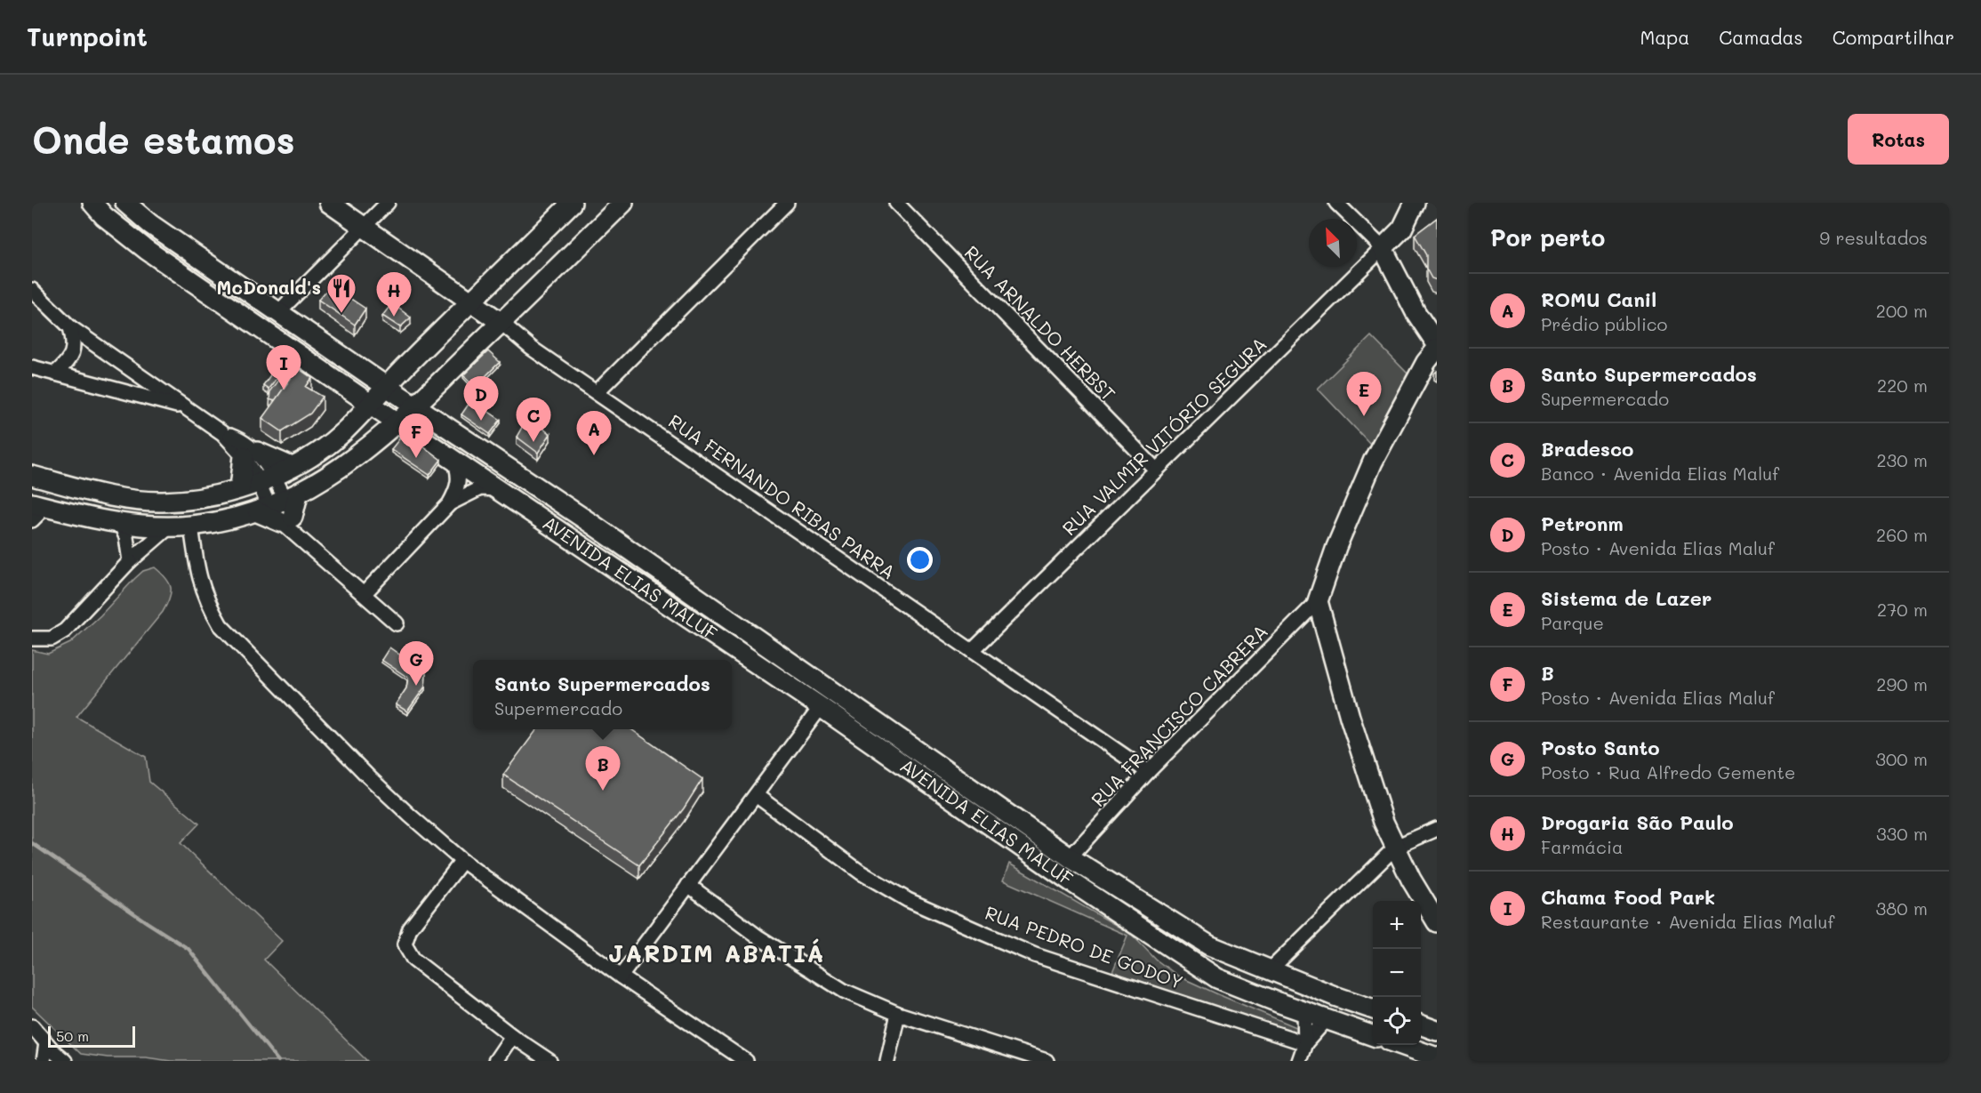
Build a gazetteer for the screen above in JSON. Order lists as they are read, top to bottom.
{
  "streets": {
    "main road": ["AVENIDA ELIAS MALUF"],
    "street": [
      "RUA ARNALDO HERBST",
      "RUA VALMIR VITÓRIO SEGURA",
      "RUA FERNANDO RIBAS PARRA",
      "RUA FRANCISCO CABRERA",
      "RUA PEDRO DE GODOY"
    ]
  },
  "crossings": [
    ["RUA ARNALDO HERBST", "RUA VALMIR VITÓRIO SEGURA"],
    ["RUA VALMIR VITÓRIO SEGURA", "RUA FERNANDO RIBAS PARRA"],
    ["RUA FERNANDO RIBAS PARRA", "RUA FRANCISCO CABRERA"],
    ["AVENIDA ELIAS MALUF", "RUA FRANCISCO CABRERA"]
  ],
  "districts": ["JARDIM ABATIÁ"],
  "places": {
    "restaurant": ["McDonald's"]
  },
  "scale_bar": "50 m",
  "north": "top left",
  "page": {
    "header": "Turnpoint",
    "nav": ["Mapa", "Camadas", "Compartilhar"],
    "buttons": "Rotas",
    "title": "Onde estamos",
    "heading": ["Por perto", "9 resultados"],
    "pins": [
      "H",
      "I",
      "E",
      "D",
      "C",
      "A",
      "F",
      "G",
      "B"
    ],
    "list": [
      {
        "mark": "A",
        "name": "ROMU Canil",
        "note": "Prédio público",
        "value": "200 m"
      },
      {
        "mark": "B",
        "name": "Santo Supermercados",
        "note": "Supermercado",
        "value": "220 m"
      },
      {
        "mark": "C",
        "name": "Bradesco",
        "note": "Banco · Avenida Elias Maluf",
        "value": "230 m"
      },
      {
        "mark": "D",
        "name": "Petronm",
        "note": "Posto · Avenida Elias Maluf",
        "value": "260 m"
      },
      {
        "mark": "E",
        "name": "Sistema de Lazer",
        "note": "Parque",
        "value": "270 m"
      },
      {
        "mark": "F",
        "name": "B",
        "note": "Posto · Avenida Elias Maluf",
        "value": "290 m"
      },
      {
        "mark": "G",
        "name": "Posto Santo",
        "note": "Posto · Rua Alfredo Gemente",
        "value": "300 m"
      },
      {
        "mark": "H",
        "name": "Drogaria São Paulo",
        "note": "Farmácia",
        "value": "330 m"
      },
      {
        "mark": "I",
        "name": "Chama Food Park",
        "note": "Restaurante · Avenida Elias Maluf",
        "value": "380 m"
      }
    ],
    "popup": ["Santo Supermercados", "Supermercado"],
    "map_buttons": ["+", "−"],
    "scale": "50 m"
  }
}
